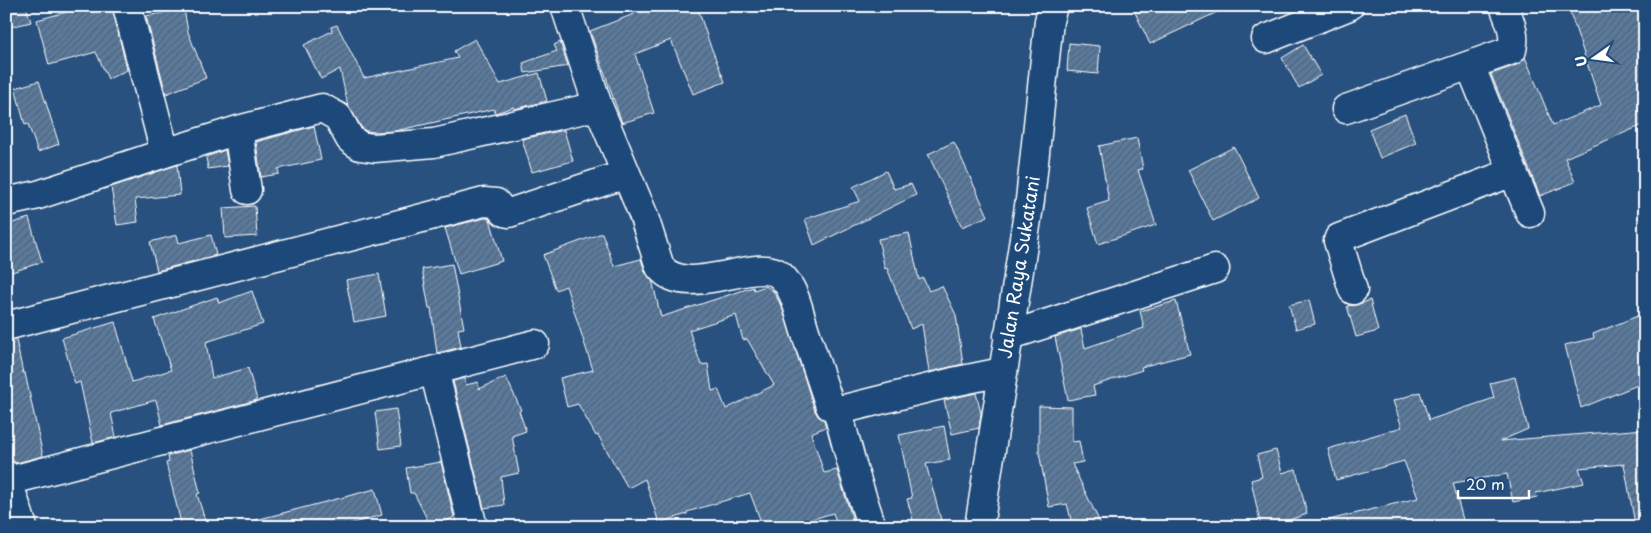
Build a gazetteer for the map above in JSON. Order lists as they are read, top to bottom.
{
  "streets": {
    "street": ["Jalan Raya Sukatani"]
  },
  "scale_bar": "20 m",
  "north": "left"
}
